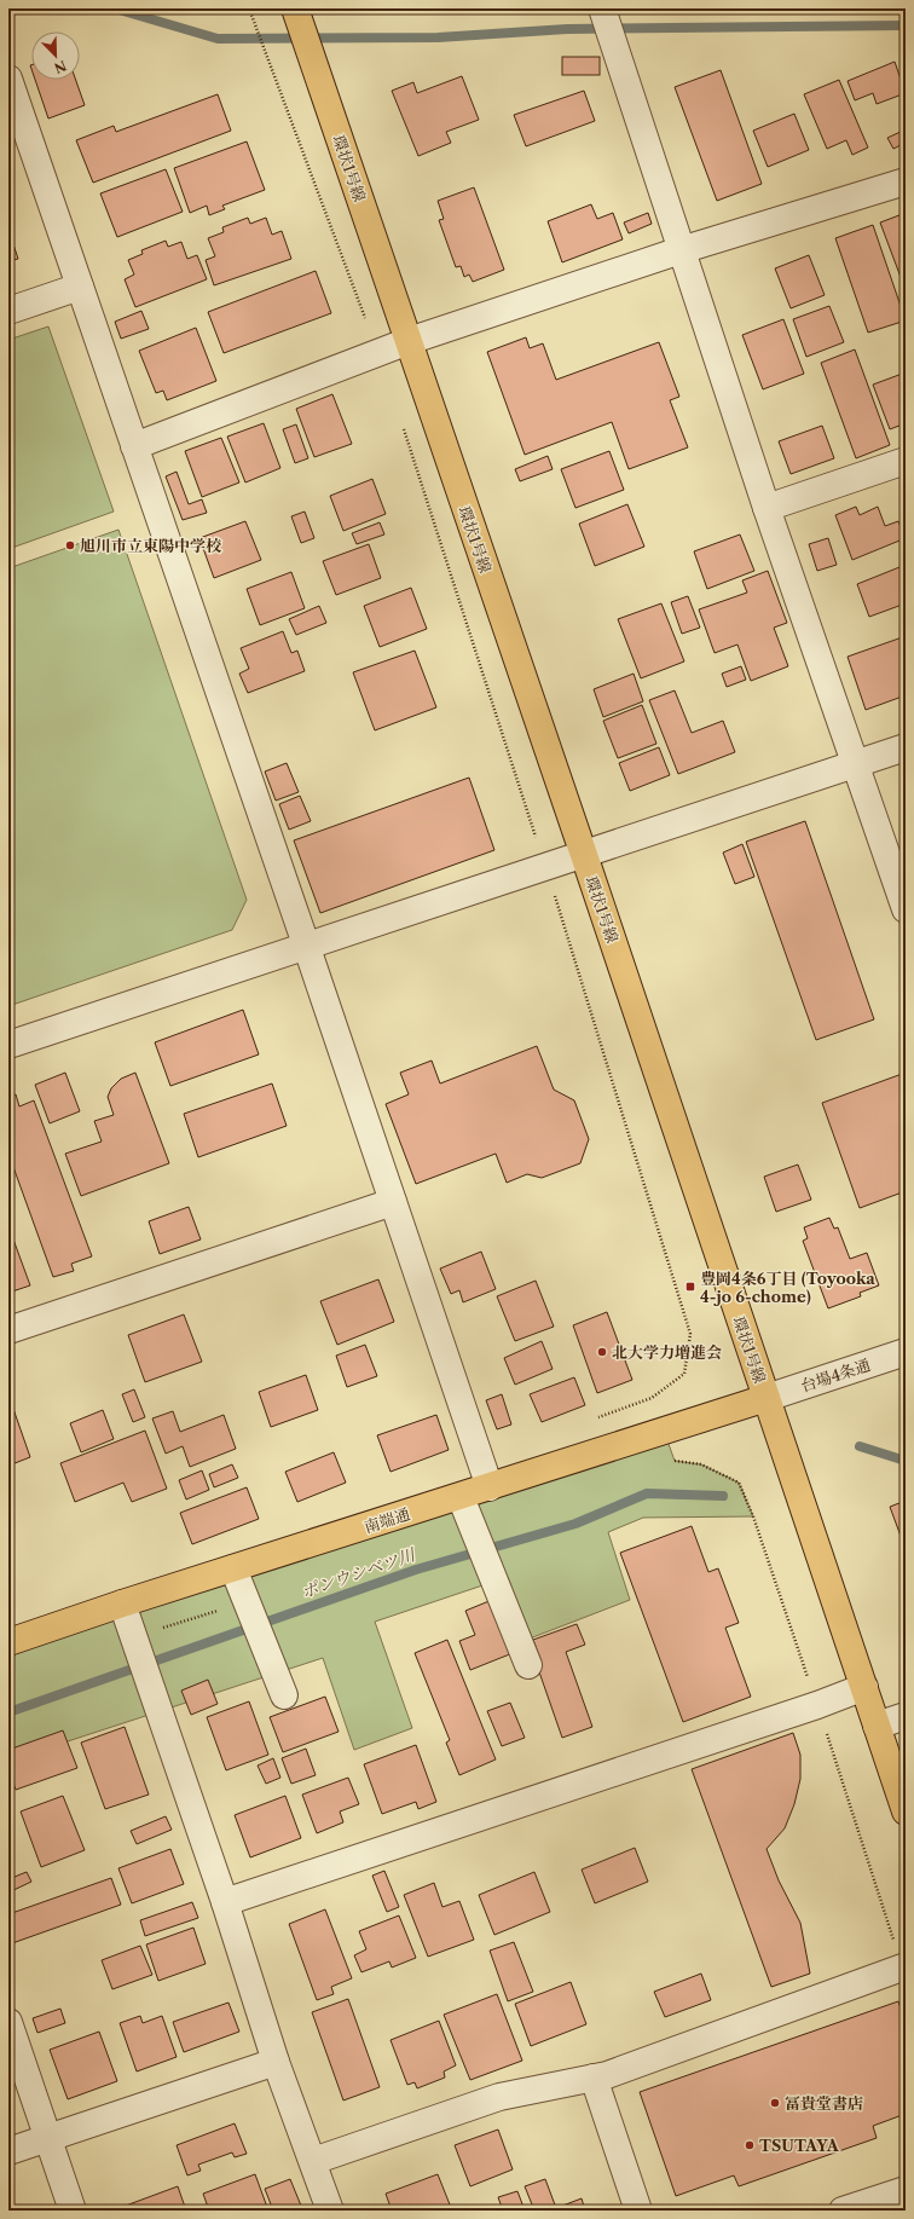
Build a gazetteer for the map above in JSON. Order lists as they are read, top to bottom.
{
  "streets": {
    "main road": ["環状1号線", "南端通"],
    "street": ["台場4条通"]
  },
  "crossings": [
    ["環状1号線", "台場4条通"],
    ["環状1号線", "南端通"],
    ["台場4条通", "南端通"]
  ],
  "water": ["ポンウシベツ川"],
  "places": {
    "other": [
      "旭川市立東陽中学校",
      "北大学力増進会",
      "冨貴堂書店",
      "TSUTAYA"
    ],
    "transit": ["豊岡4条6丁目 (Toyooka 4-jo 6-chome)"]
  },
  "north": "bottom right"
}
